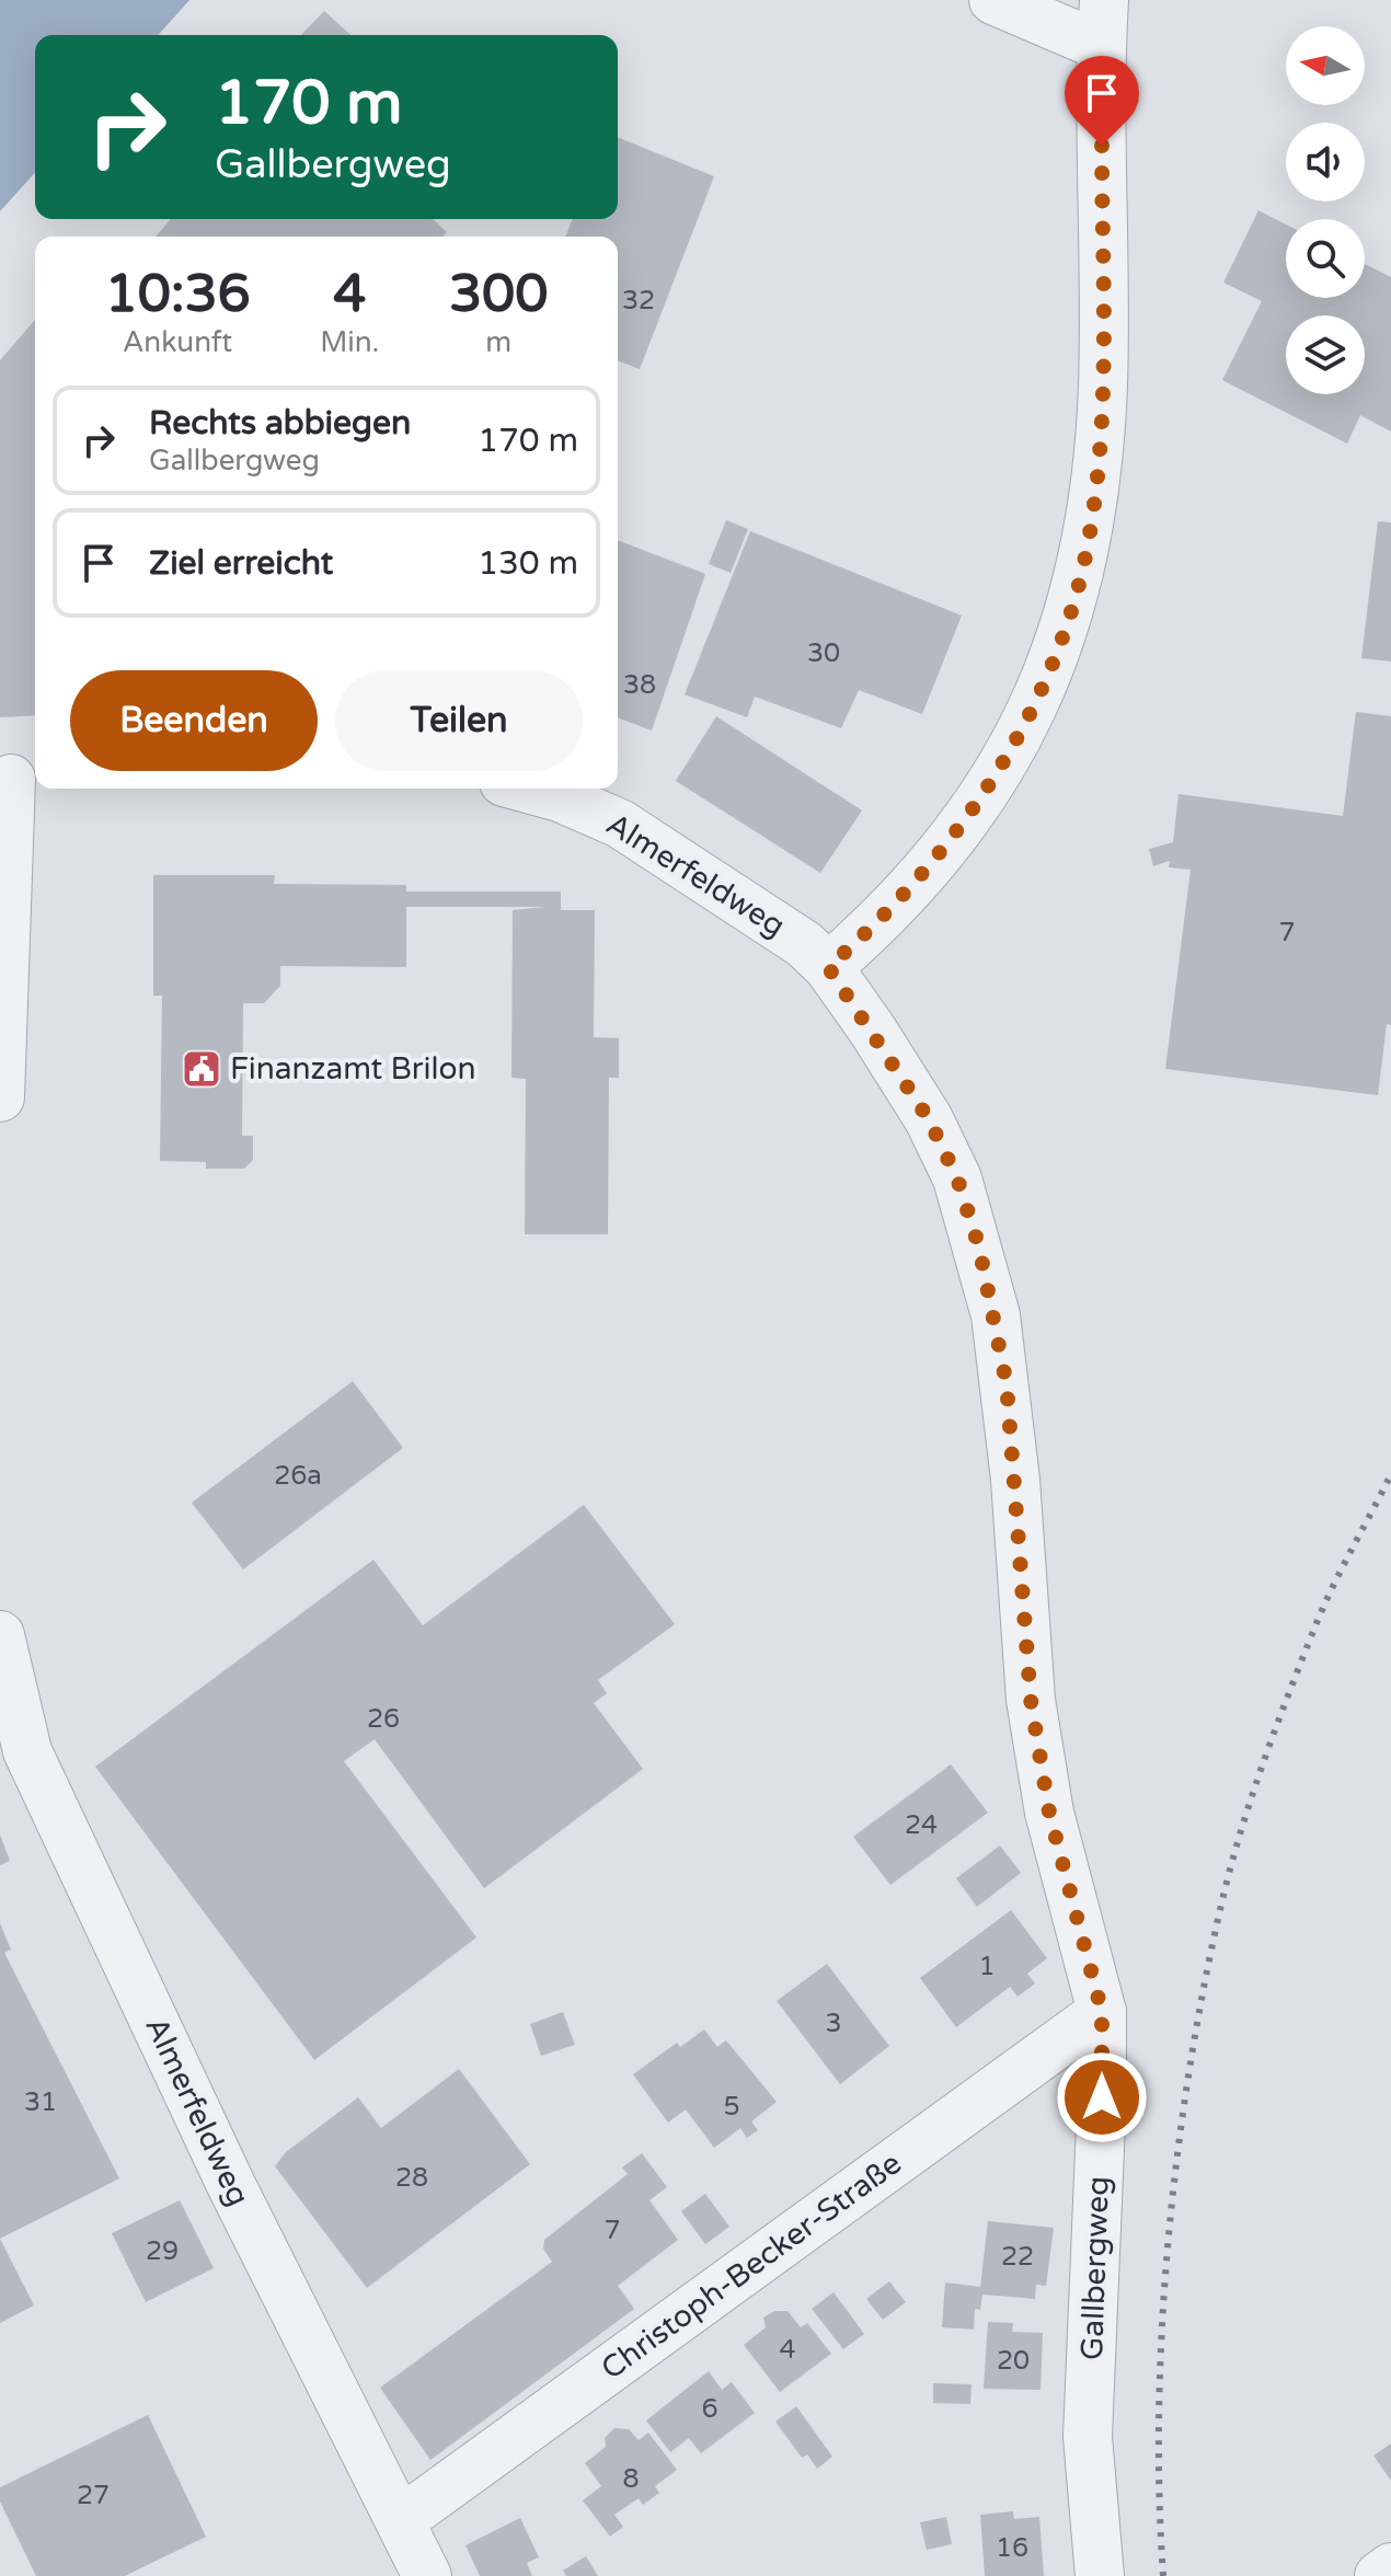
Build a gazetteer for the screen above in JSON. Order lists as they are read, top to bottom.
{
  "streets": {
    "street": ["Almerfeldweg", "Christoph-Becker-Straße", "Gallbergweg"]
  },
  "crossings": [
    ["Almerfeldweg", "Christoph-Becker-Straße"],
    ["Almerfeldweg", "Gallbergweg"],
    ["Christoph-Becker-Straße", "Gallbergweg"]
  ],
  "places": {
    "public building": ["Finanzamt Brilon"]
  },
  "house_numbers": [
    "32",
    "30",
    "38",
    "7",
    "26a",
    "26",
    "24",
    "1",
    "3",
    "31",
    "5",
    "28",
    "7",
    "29",
    "22",
    "4",
    "20",
    "6",
    "8",
    "27",
    "16"
  ],
  "north": "left",
  "page": {
    "turn": ["170 m", "Gallbergweg"],
    "eta": [
      "10:36",
      "Ankunft",
      "4",
      "Min.",
      "300",
      "m"
    ],
    "list": [
      {
        "name": "Rechts abbiegen",
        "note": "Gallbergweg",
        "value": "170 m"
      },
      {
        "name": "Ziel erreicht",
        "value": "130 m"
      }
    ],
    "buttons": ["Beenden", "Teilen"]
  }
}
